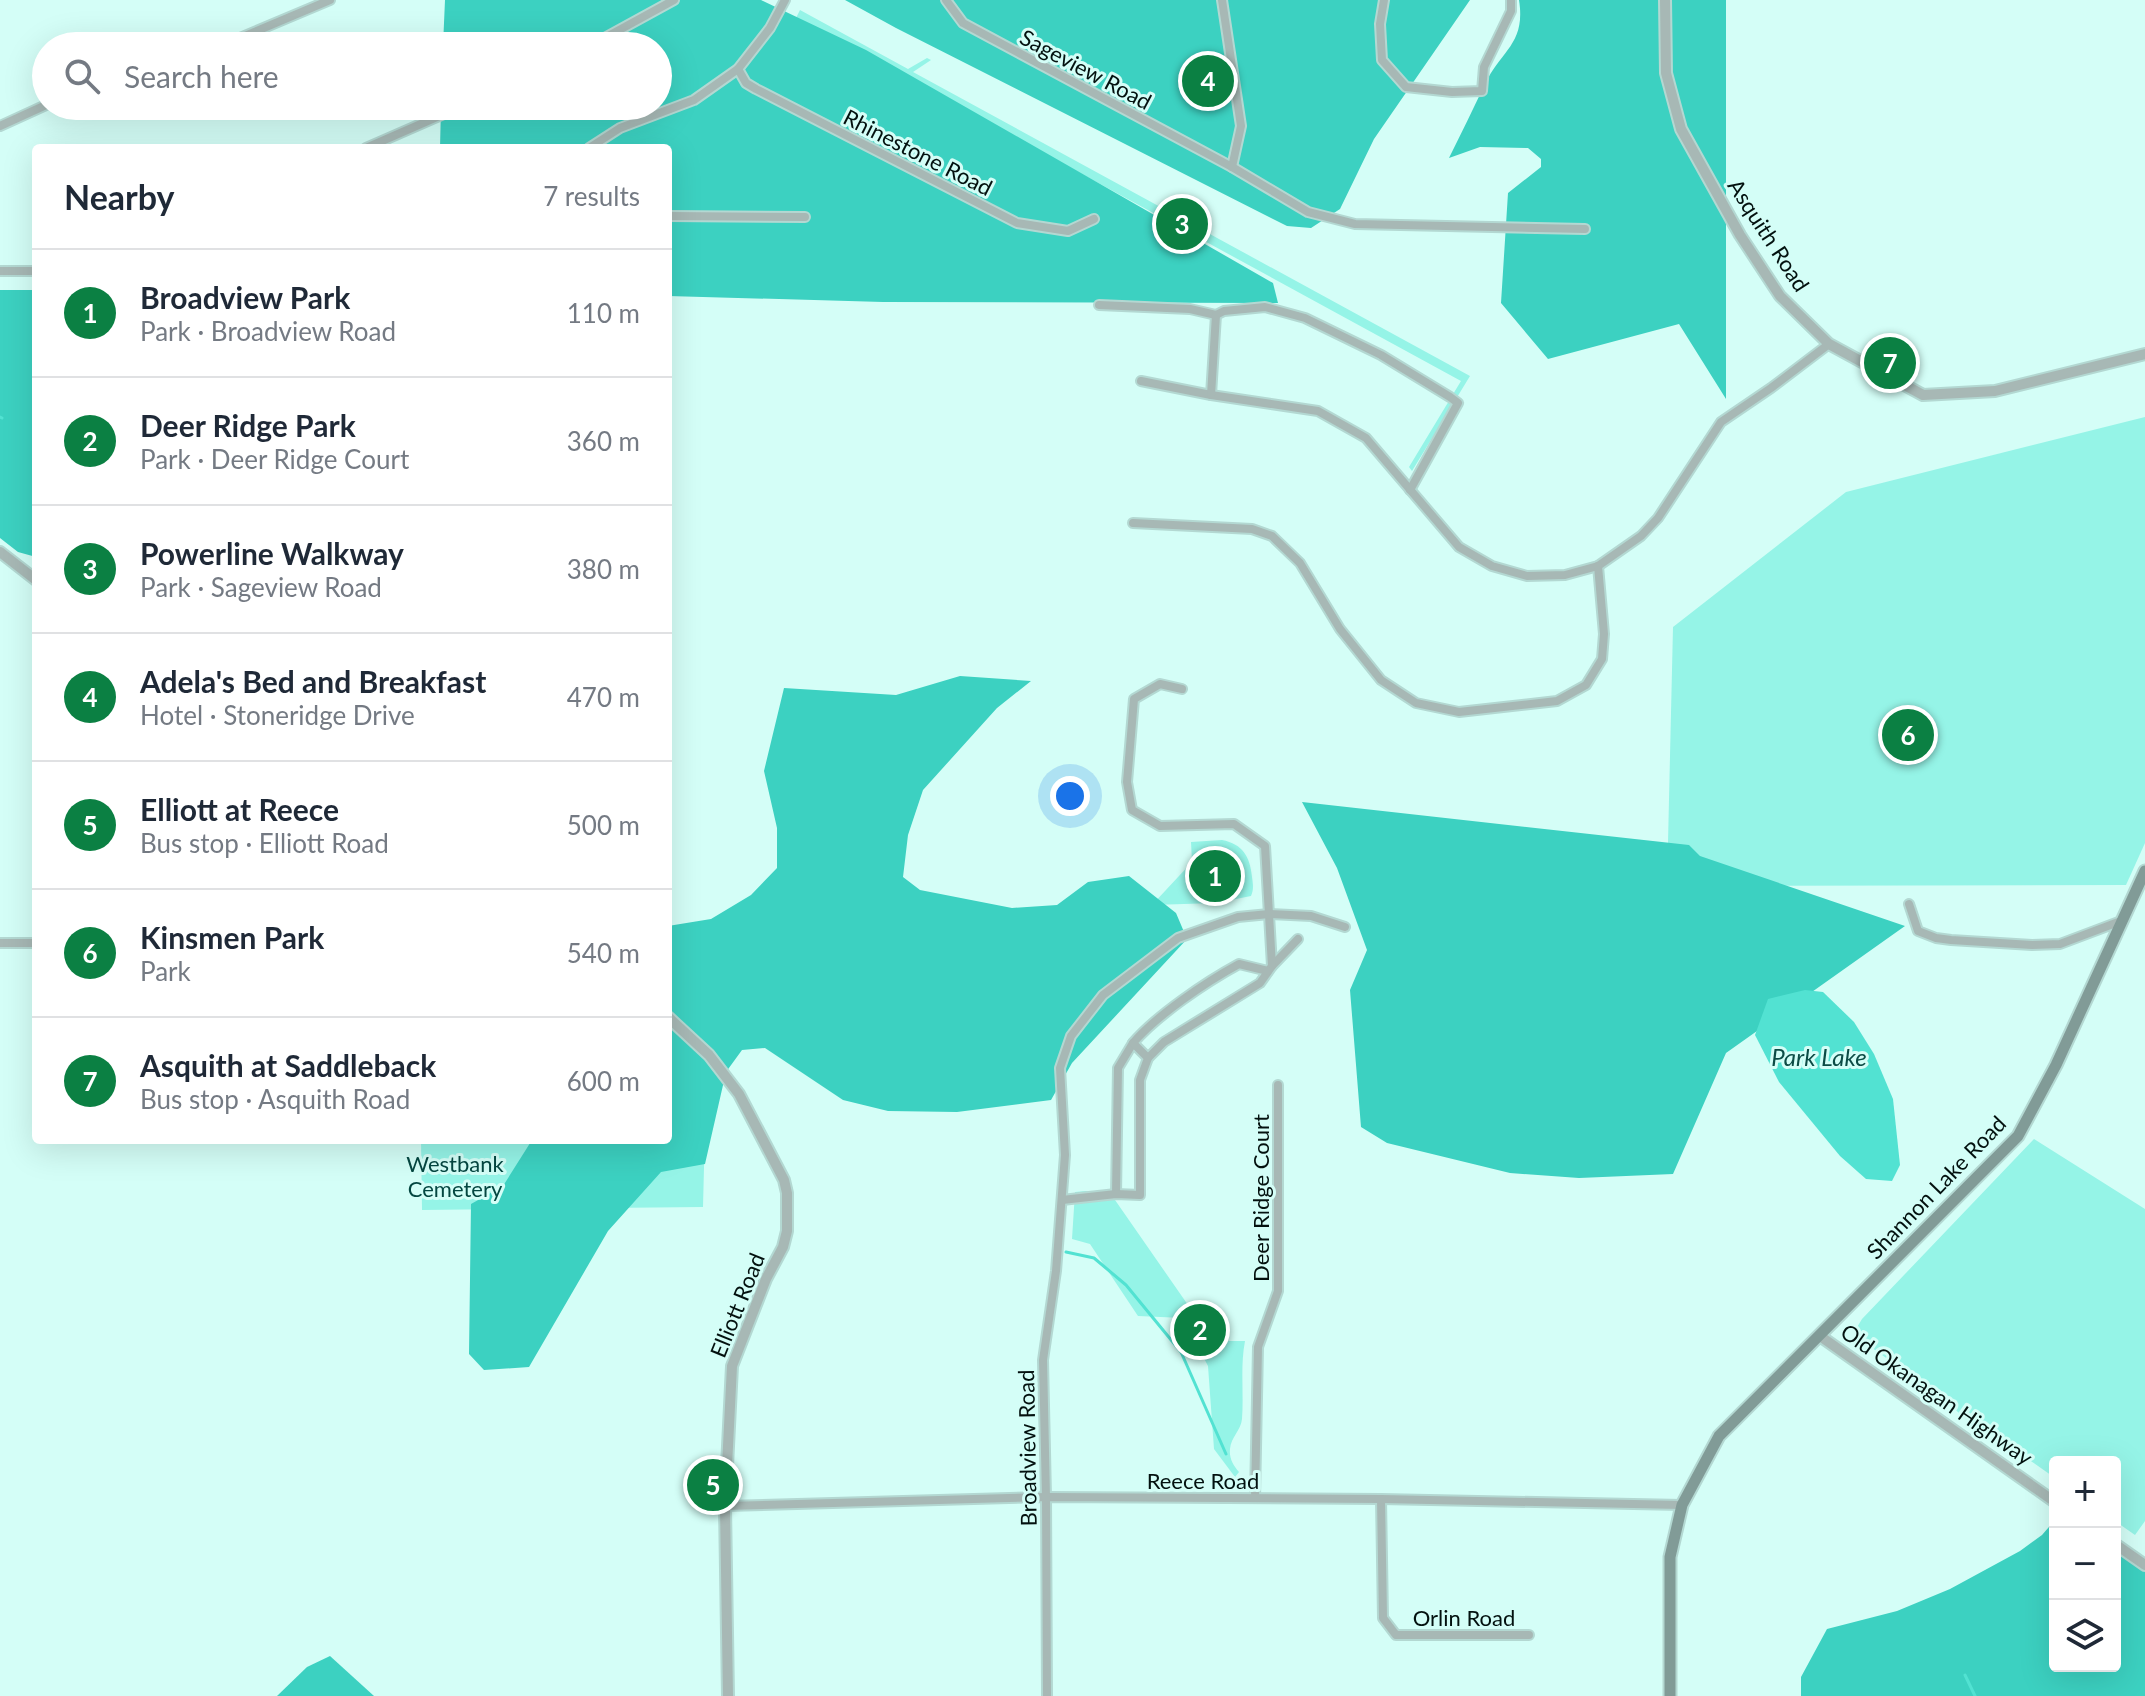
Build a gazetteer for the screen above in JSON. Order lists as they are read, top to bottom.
{
  "streets": {
    "main road": ["Shannon Lake Road", "Old Okanagan Highway"],
    "street": [
      "Sageview Road",
      "Rhinestone Road",
      "Asquith Road",
      "Deer Ridge Court",
      "Elliott Road",
      "Broadview Road",
      "Reece Road",
      "Orlin Road"
    ]
  },
  "crossings": [
    ["Shannon Lake Road", "Old Okanagan Highway"],
    ["Deer Ridge Court", "Reece Road"],
    ["Elliott Road", "Reece Road"],
    ["Old Okanagan Highway", "Reece Road"],
    ["Broadview Road", "Reece Road"],
    ["Reece Road", "Orlin Road"]
  ],
  "water": ["Park Lake"],
  "parks": ["Westbank Cemetery"],
  "page": {
    "search": "Search here",
    "pins": [
      "4",
      "3",
      "7",
      "6",
      "1",
      "2",
      "5"
    ],
    "heading": ["Nearby", "7 results"],
    "list": [
      {
        "mark": "1",
        "name": "Broadview Park",
        "note": "Park · Broadview Road",
        "value": "110 m"
      },
      {
        "mark": "2",
        "name": "Deer Ridge Park",
        "note": "Park · Deer Ridge Court",
        "value": "360 m"
      },
      {
        "mark": "3",
        "name": "Powerline Walkway",
        "note": "Park · Sageview Road",
        "value": "380 m"
      },
      {
        "mark": "4",
        "name": "Adela's Bed and Breakfast",
        "note": "Hotel · Stoneridge Drive",
        "value": "470 m"
      },
      {
        "mark": "5",
        "name": "Elliott at Reece",
        "note": "Bus stop · Elliott Road",
        "value": "500 m"
      },
      {
        "mark": "6",
        "name": "Kinsmen Park",
        "note": "Park",
        "value": "540 m"
      },
      {
        "mark": "7",
        "name": "Asquith at Saddleback",
        "note": "Bus stop · Asquith Road",
        "value": "600 m"
      }
    ],
    "map_buttons": ["+", "−"]
  }
}
